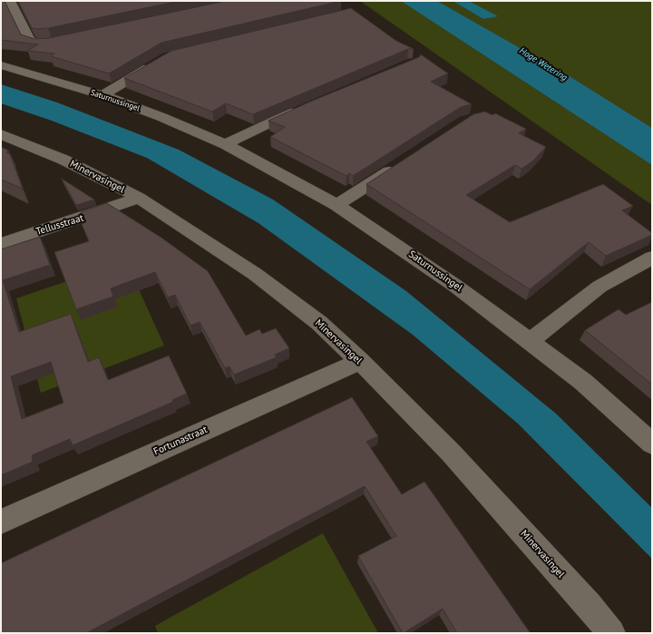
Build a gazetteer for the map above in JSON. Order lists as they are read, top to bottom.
{
  "streets": {
    "street": [
      "Saturnussingel",
      "Minervasingel",
      "Tellusstraat",
      "Fortunastraat"
    ]
  },
  "crossings": [
    ["Minervasingel", "Tellusstraat"],
    ["Minervasingel", "Fortunastraat"]
  ],
  "water": ["Hoge Wetering"]
}
